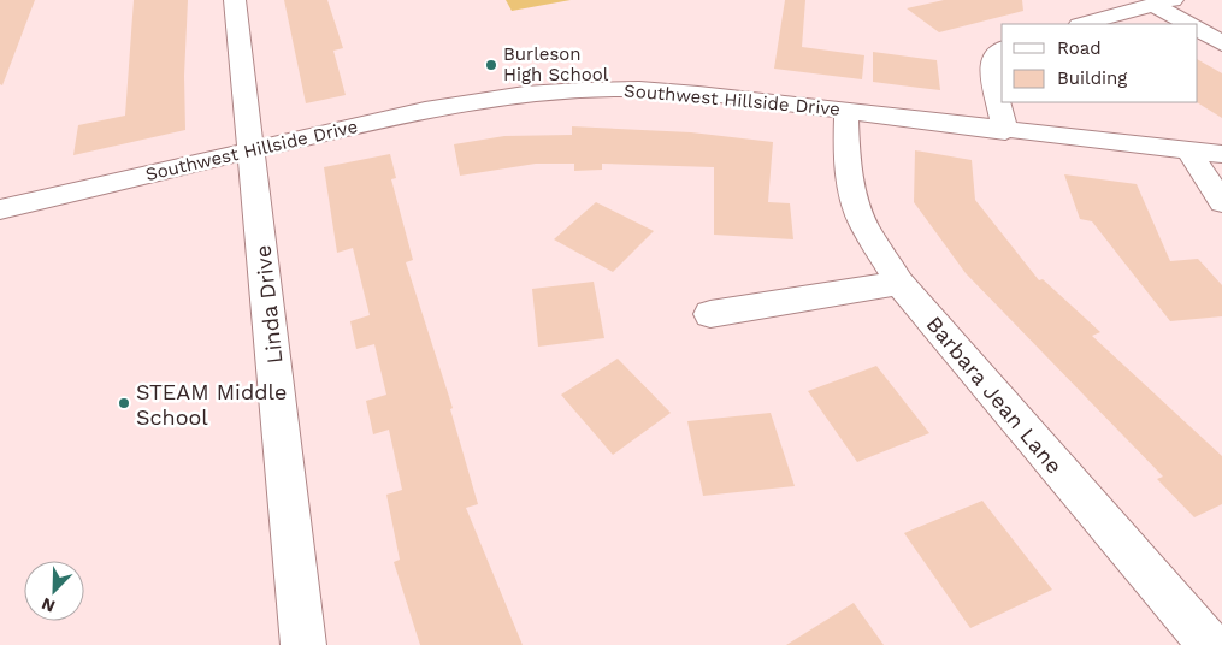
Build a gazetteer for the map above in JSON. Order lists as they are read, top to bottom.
{
  "streets": {
    "street": ["Southwest Hillside Drive", "Linda Drive", "Barbara Jean Lane"]
  },
  "crossings": [
    ["Southwest Hillside Drive", "Linda Drive"],
    ["Southwest Hillside Drive", "Barbara Jean Lane"]
  ],
  "places": ["Burleson High School", "STEAM Middle School"],
  "legend": ["Road", "Building"],
  "north": "bottom left"
}
